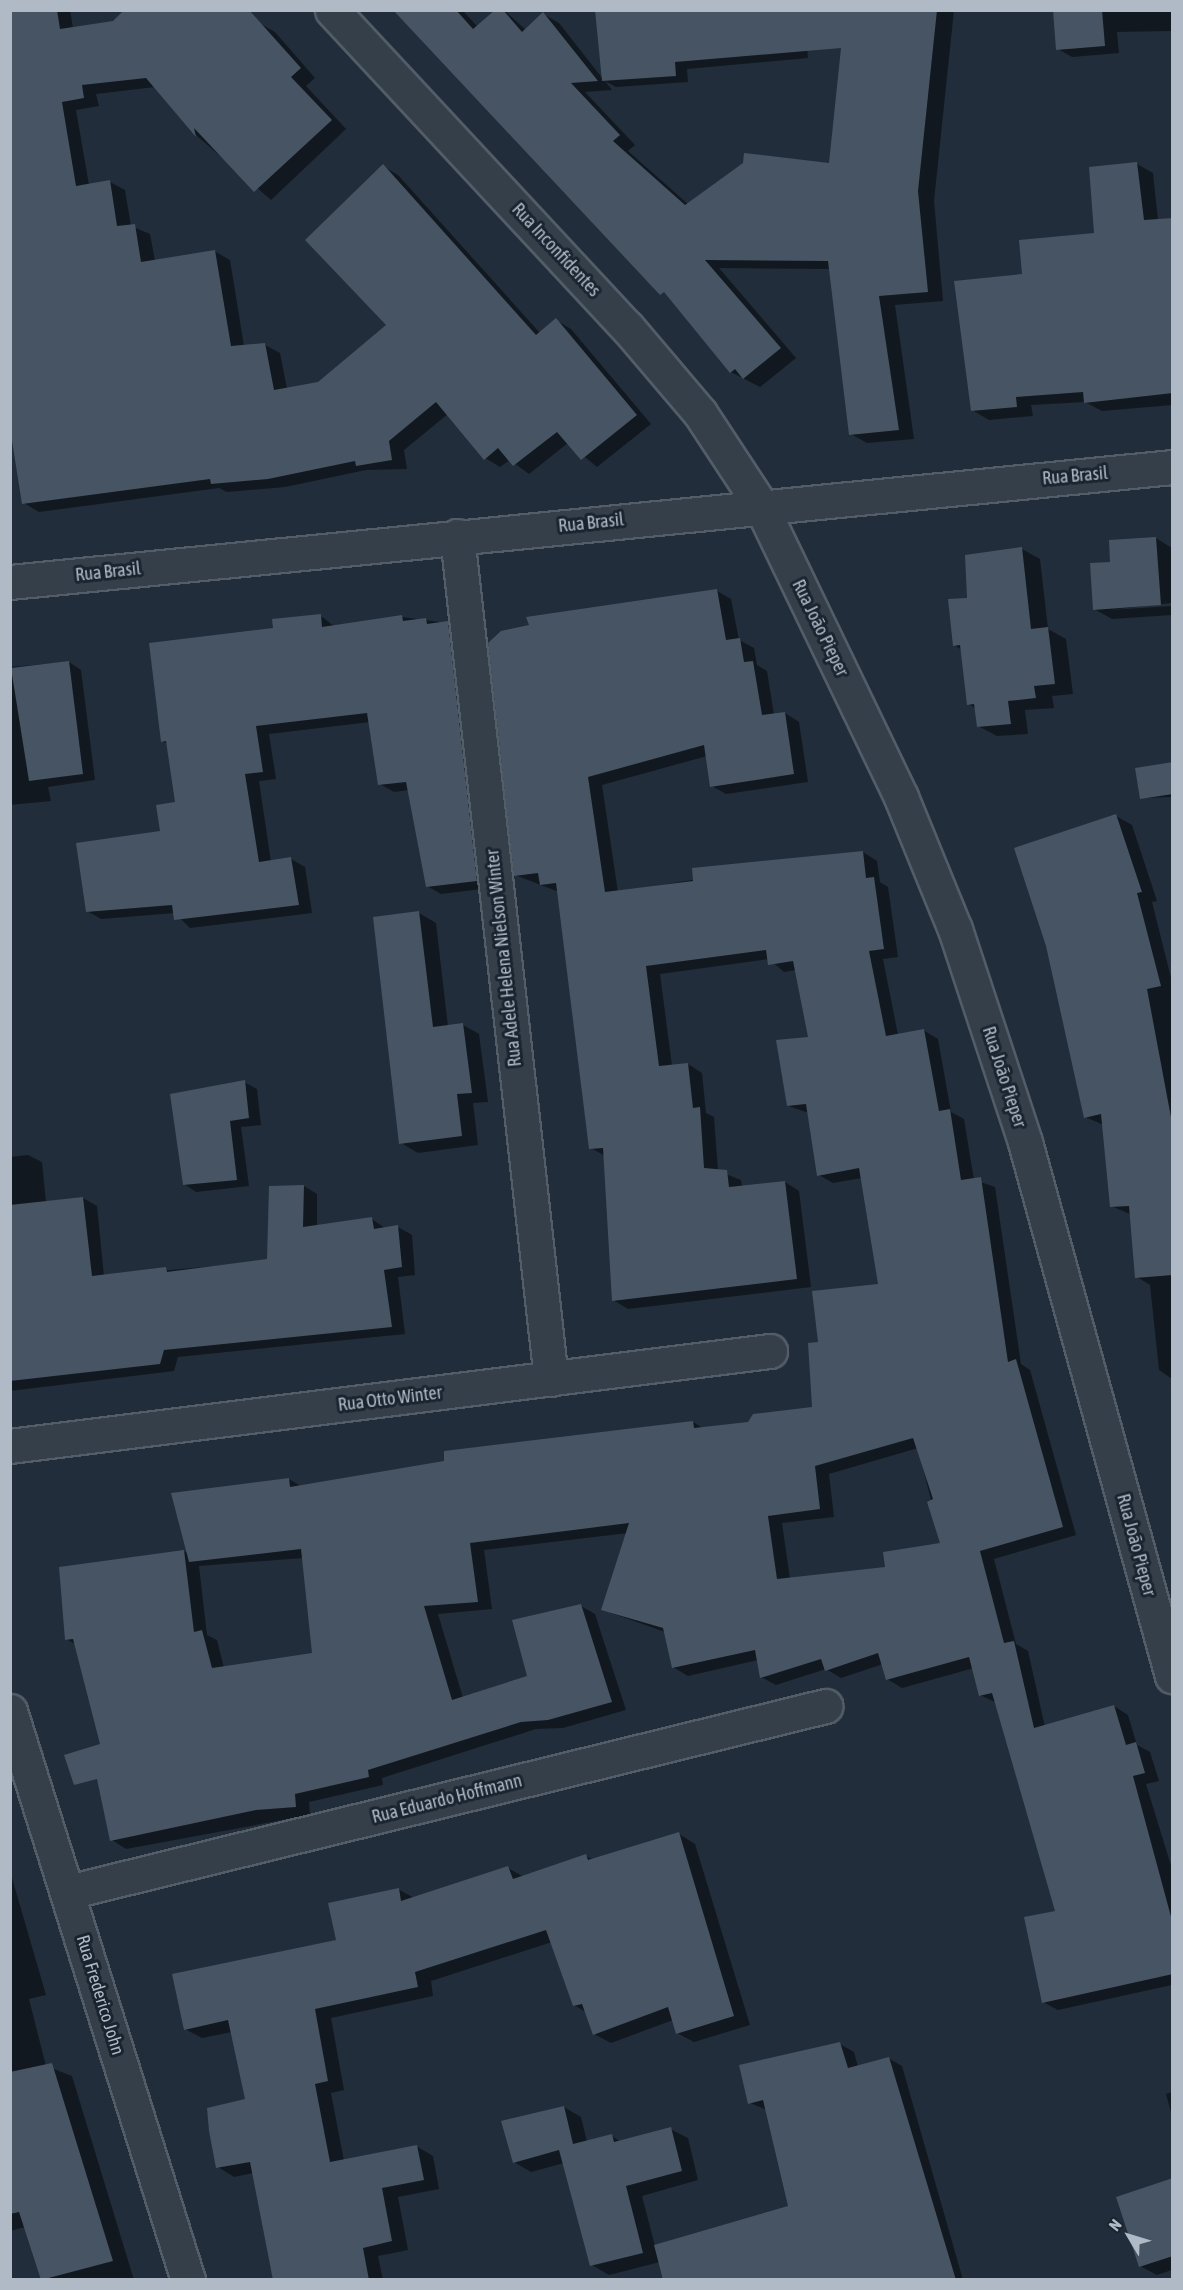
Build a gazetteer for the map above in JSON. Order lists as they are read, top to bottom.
{
  "streets": {
    "street": [
      "Rua Inconfidentes",
      "Rua Brasil",
      "Rua João Pieper",
      "Rua Adele Helena Nielson Winter",
      "Rua Otto Winter",
      "Rua Eduardo Hoffmann",
      "Rua Frederico John"
    ]
  },
  "crossings": [
    ["Rua Inconfidentes", "Rua Brasil"],
    ["Rua Inconfidentes", "Rua João Pieper"],
    ["Rua Brasil", "Rua João Pieper"],
    ["Rua Brasil", "Rua Adele Helena Nielson Winter"],
    ["Rua Adele Helena Nielson Winter", "Rua Otto Winter"],
    ["Rua Eduardo Hoffmann", "Rua Frederico John"]
  ],
  "north": "top left"
}
